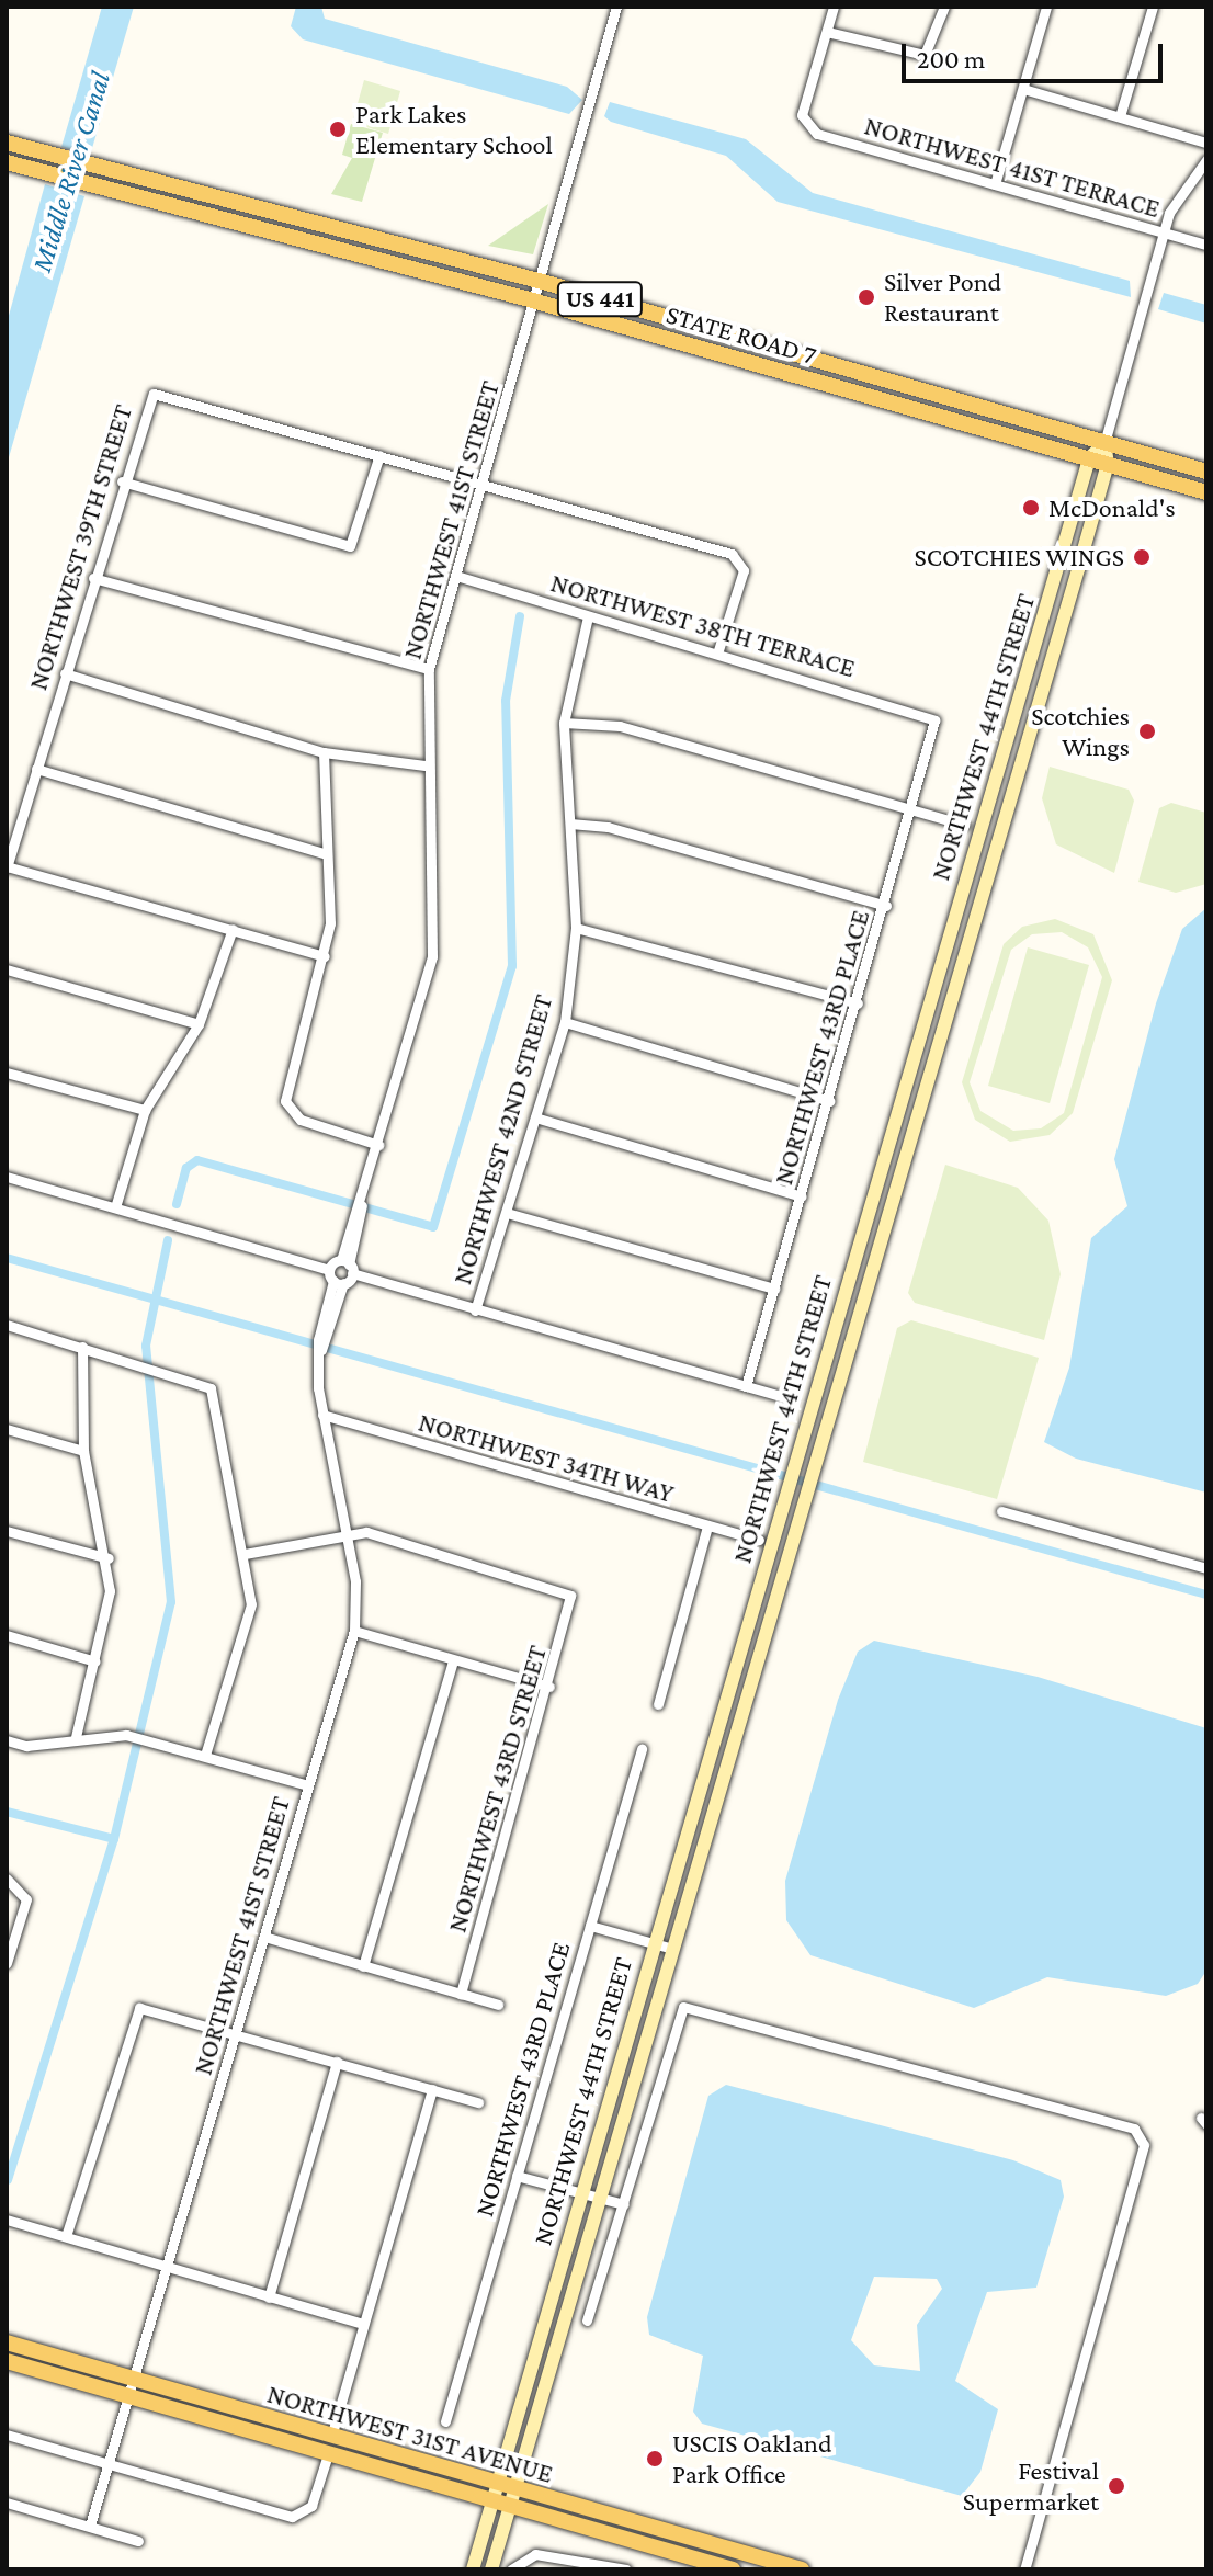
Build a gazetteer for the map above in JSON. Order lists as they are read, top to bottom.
{
  "streets": {
    "main road": ["US 441", "STATE ROAD 7", "NORTHWEST 31ST AVENUE"],
    "street": [
      "NORTHWEST 41ST TERRACE",
      "NORTHWEST 41ST STREET",
      "NORTHWEST 39TH STREET",
      "NORTHWEST 38TH TERRACE",
      "NORTHWEST 44TH STREET",
      "NORTHWEST 43RD PLACE",
      "NORTHWEST 42ND STREET",
      "NORTHWEST 34TH WAY",
      "NORTHWEST 43RD STREET"
    ]
  },
  "crossings": [
    ["STATE ROAD 7", "NORTHWEST 41ST STREET"],
    ["STATE ROAD 7", "NORTHWEST 44TH STREET"],
    ["NORTHWEST 41ST STREET", "NORTHWEST 38TH TERRACE"],
    ["NORTHWEST 41ST STREET", "NORTHWEST 34TH WAY"],
    ["NORTHWEST 41ST STREET", "NORTHWEST 43RD STREET"],
    ["NORTHWEST 41ST STREET", "NORTHWEST 31ST AVENUE"],
    ["NORTHWEST 38TH TERRACE", "NORTHWEST 43RD PLACE"],
    ["NORTHWEST 38TH TERRACE", "NORTHWEST 42ND STREET"],
    ["NORTHWEST 44TH STREET", "NORTHWEST 34TH WAY"],
    ["NORTHWEST 44TH STREET", "NORTHWEST 31ST AVENUE"]
  ],
  "water": ["Middle River Canal"],
  "places": [
    "Park Lakes Elementary School",
    "Silver Pond Restaurant",
    "McDonald's",
    "SCOTCHIES WINGS",
    "Scotchies Wings",
    "USCIS Oakland Park Office",
    "Festival Supermarket"
  ],
  "scale_bar": "200 m"
}
